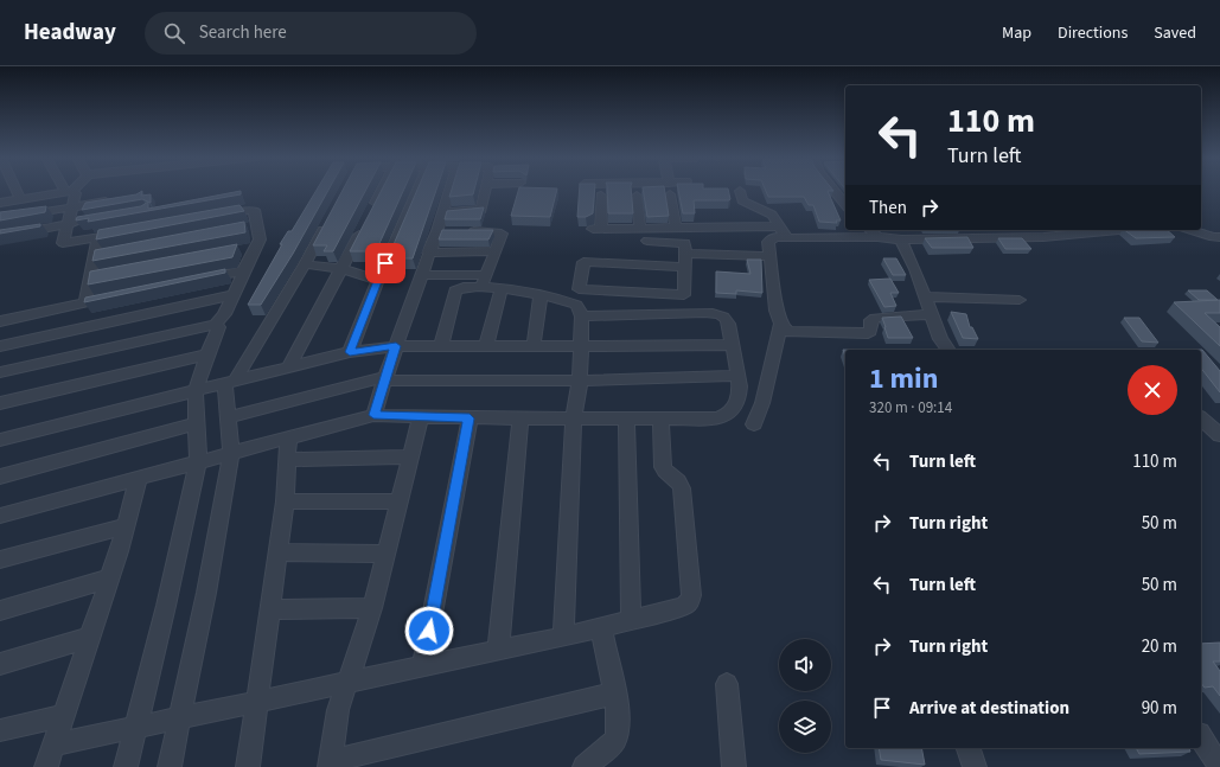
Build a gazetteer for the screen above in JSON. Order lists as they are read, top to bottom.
{
  "page": {
    "header": "Headway",
    "search": "Search here",
    "nav": ["Map", "Directions", "Saved"],
    "turn": ["110 m", "Turn left"],
    "then": "Then",
    "heading": ["1 min", "320 m · 09:14"],
    "list": [
      {
        "name": "Turn left",
        "value": "110 m"
      },
      {
        "name": "Turn right",
        "value": "50 m"
      },
      {
        "name": "Turn left",
        "value": "50 m"
      },
      {
        "name": "Turn right",
        "value": "20 m"
      },
      {
        "name": "Arrive at destination",
        "value": "90 m"
      }
    ]
  }
}
